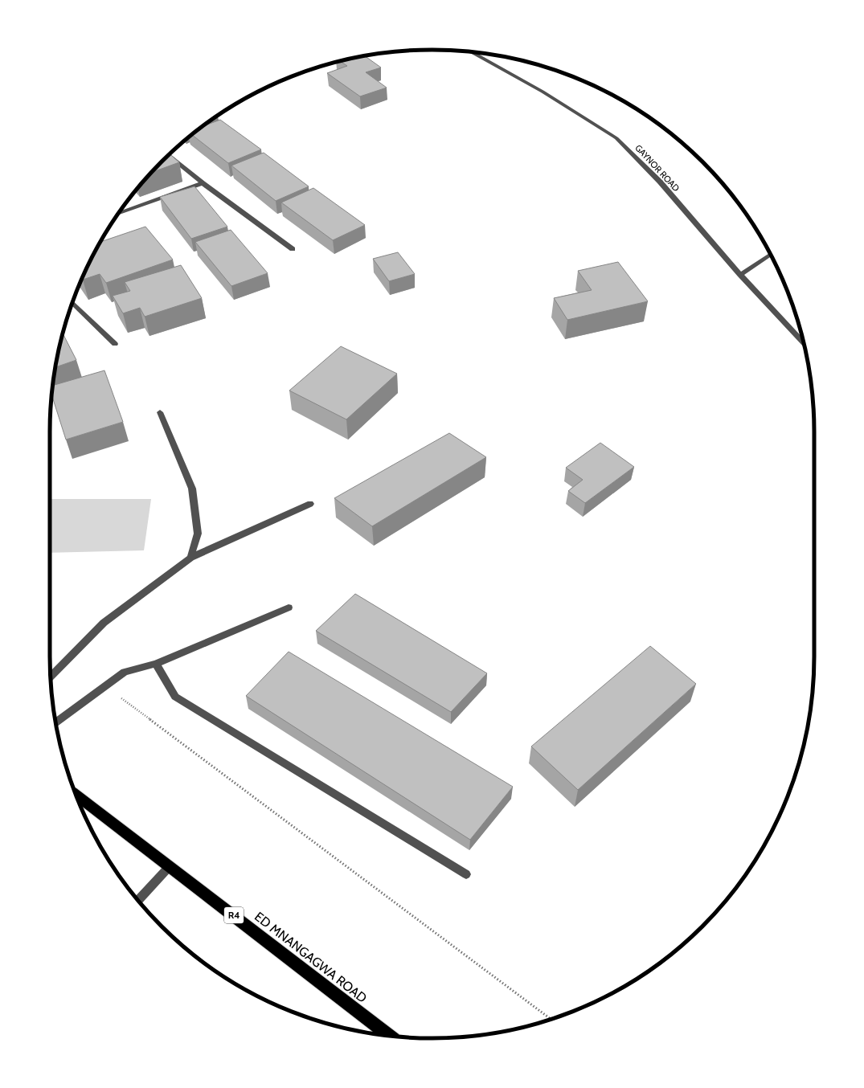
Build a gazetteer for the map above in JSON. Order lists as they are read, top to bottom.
{
  "streets": {
    "highway": ["R4", "ED MNANGAGWA ROAD"],
    "street": ["GAYNOR ROAD"]
  }
}
